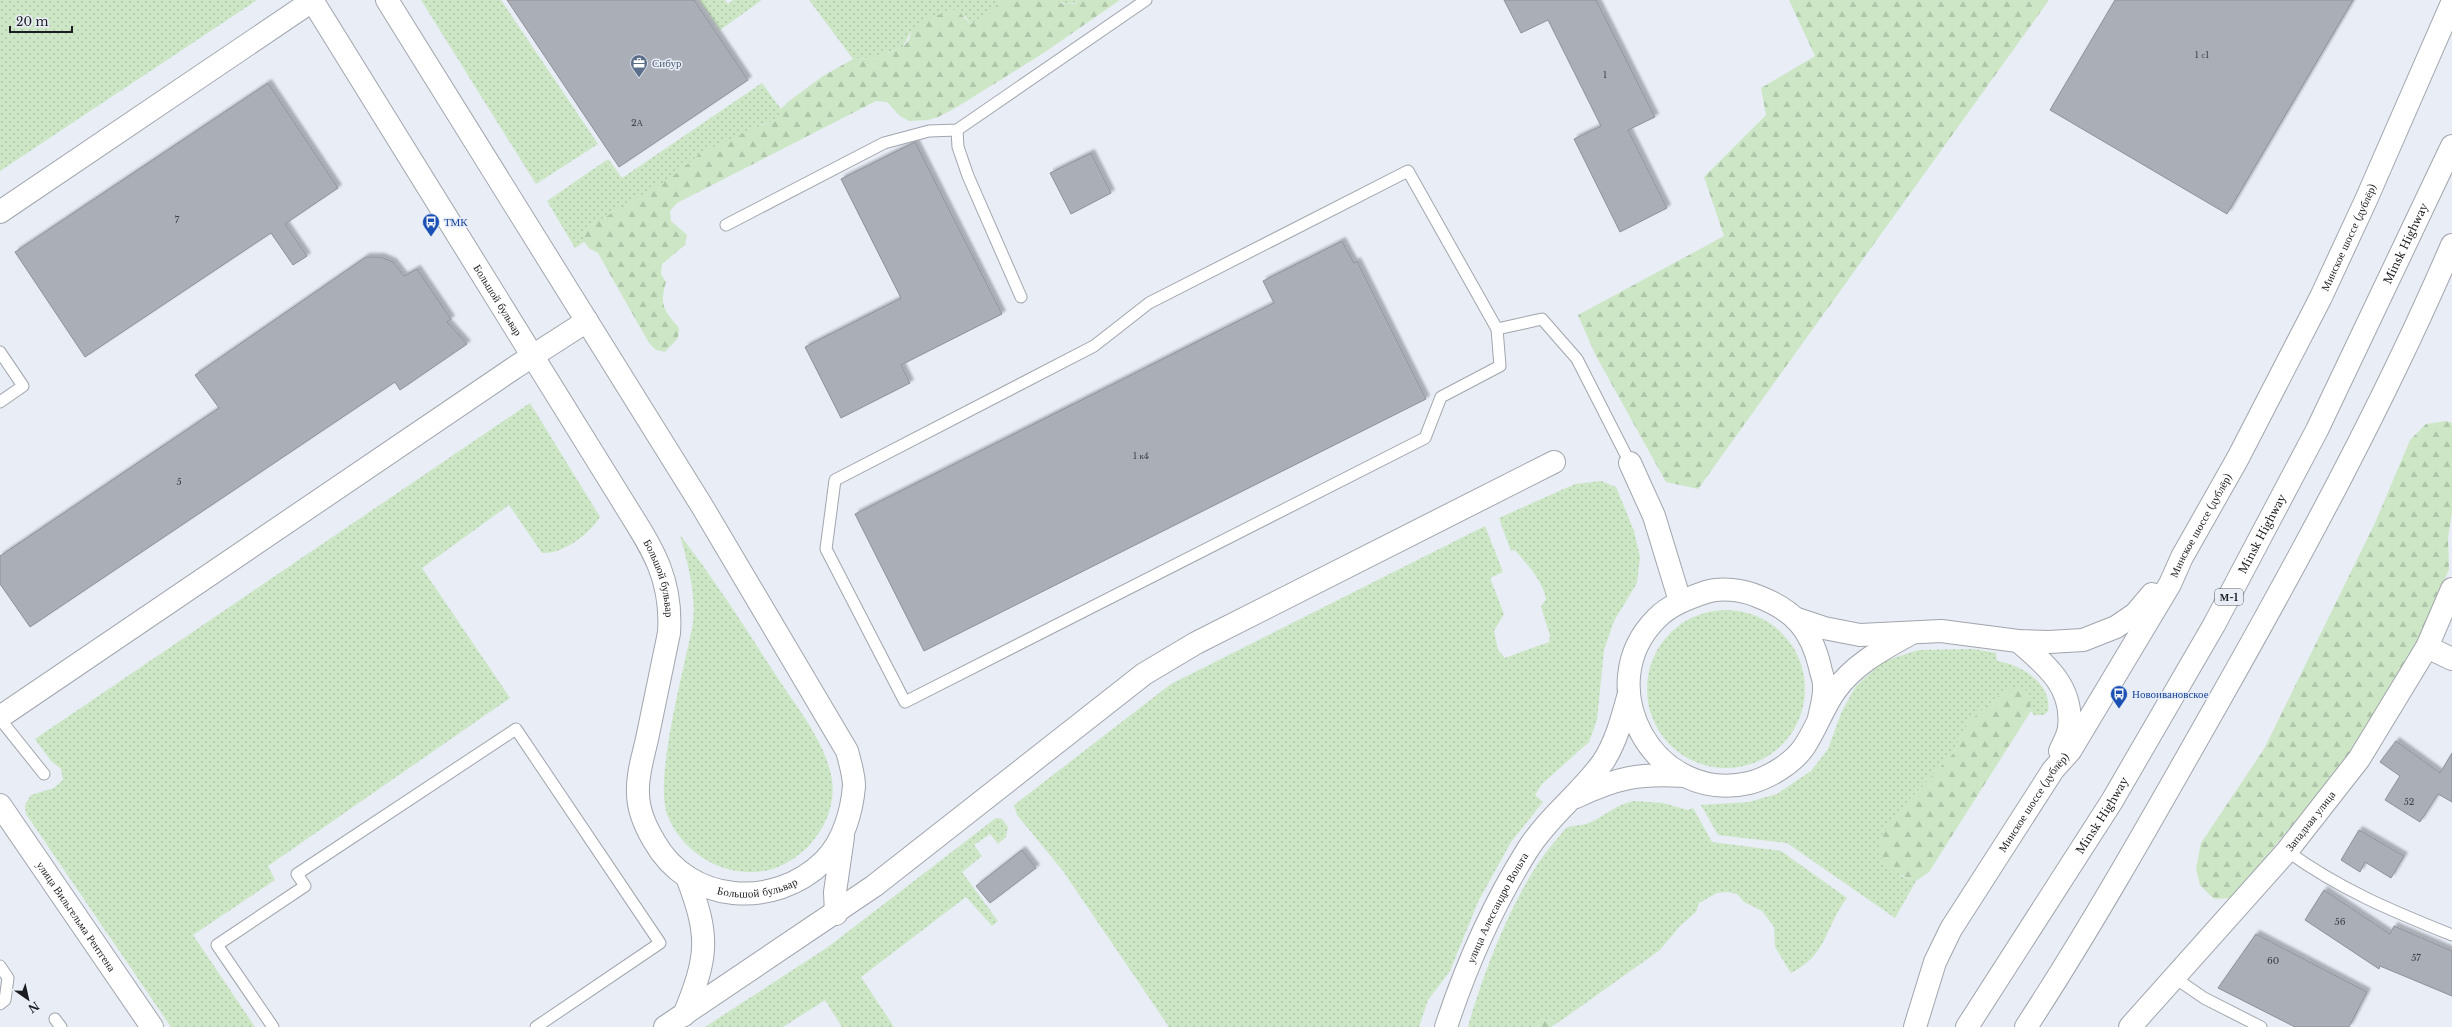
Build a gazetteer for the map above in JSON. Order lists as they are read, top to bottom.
{
  "streets": {
    "main road": [
      "Минское шоссе (дублёр)",
      "Minsk Highway",
      "Большой бульвар",
      "М-1",
      "Западная улица",
      "улица Алессандро Вольта",
      "улица Вильгельма Рентгена"
    ]
  },
  "places": {
    "office": ["Сибур"],
    "bus stop": ["ТМК", "Новоивановское"]
  },
  "house_numbers": [
    "1 с1",
    "1",
    "2А",
    "7",
    "1 к4",
    "5",
    "52",
    "56",
    "57",
    "60"
  ],
  "scale_bar": "20 m",
  "north": "bottom right"
}
